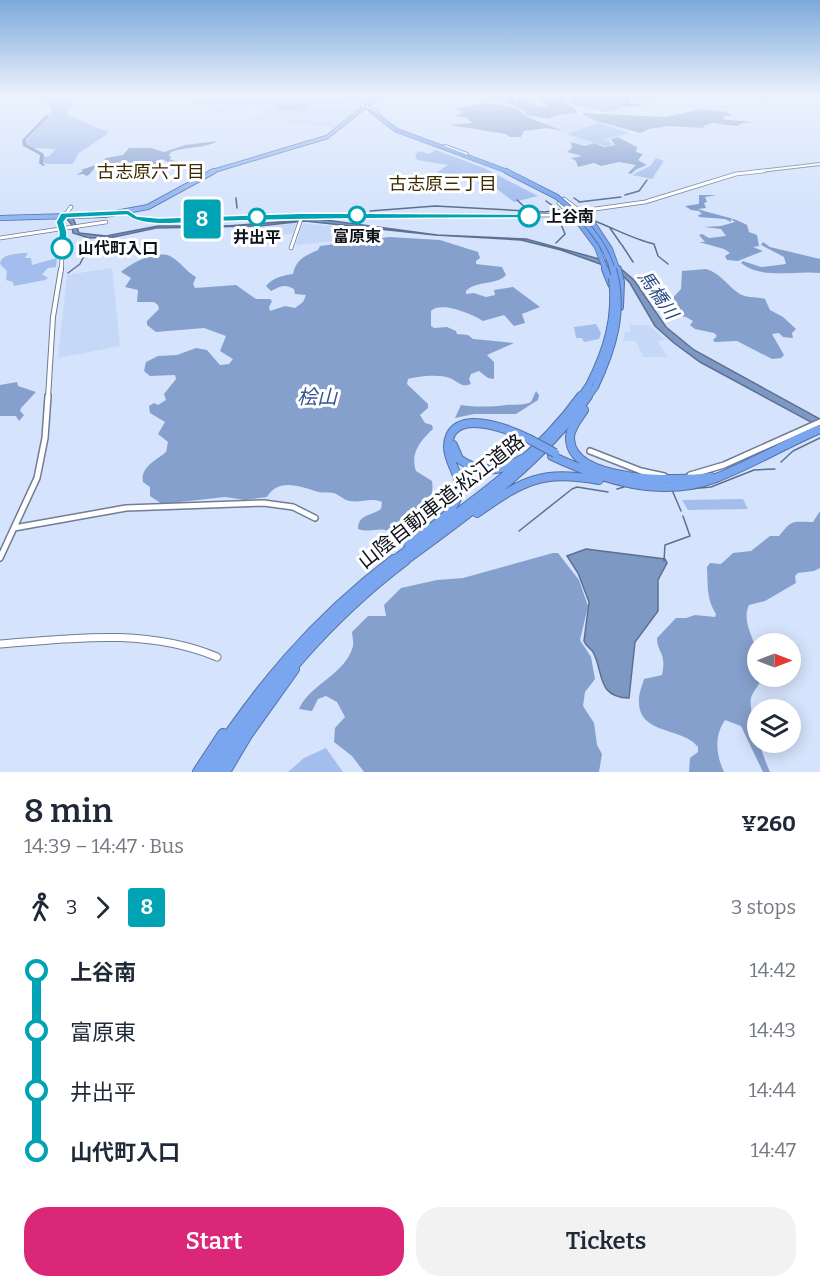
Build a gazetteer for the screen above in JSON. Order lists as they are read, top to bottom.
{
  "streets": {
    "highway": ["山陰自動車道;松江道路"]
  },
  "districts": ["古志原六丁目", "古志原三丁目"],
  "water": ["馬橋川"],
  "parks": ["桧山"],
  "places": [
    "富原東",
    "上谷南",
    "井出平",
    "山代町入口"
  ],
  "lines": ["bus line 8"],
  "north": "right",
  "page": {
    "on_map": "8",
    "heading": ["8 min", "14:39 – 14:47 · Bus", "¥260"],
    "legs": ["3", "8", "3 stops"],
    "list": [
      {
        "name": "上谷南",
        "value": "14:42"
      },
      {
        "name": "富原東",
        "value": "14:43"
      },
      {
        "name": "井出平",
        "value": "14:44"
      },
      {
        "name": "山代町入口",
        "value": "14:47"
      }
    ],
    "buttons": ["Start", "Tickets"]
  }
}
